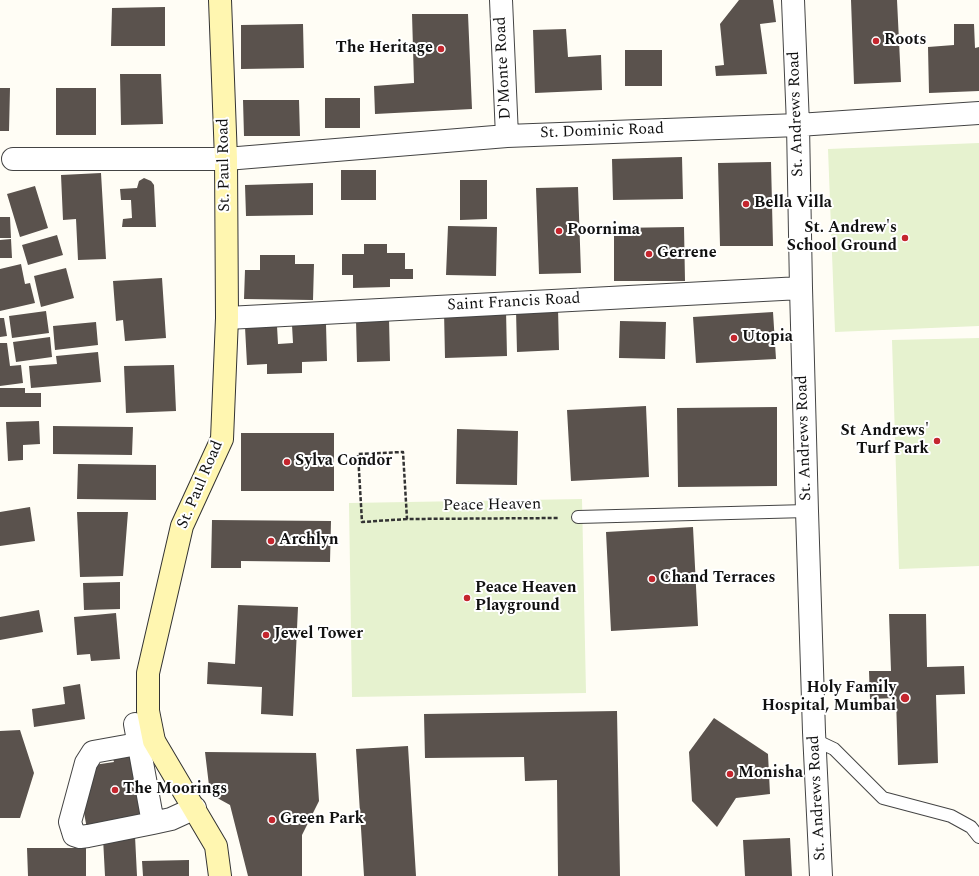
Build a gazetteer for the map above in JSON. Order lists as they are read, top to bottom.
{
  "streets": {
    "street": [
      "D'Monte Road",
      "St. Andrews Road",
      "St. Dominic Road",
      "St. Paul Road",
      "Saint Francis Road"
    ],
    "path": ["Peace Heaven"]
  },
  "crossings": [
    ["D'Monte Road", "St. Dominic Road"],
    ["St. Andrews Road", "St. Dominic Road"],
    ["St. Andrews Road", "Saint Francis Road"],
    ["St. Dominic Road", "St. Paul Road"],
    ["St. Paul Road", "Saint Francis Road"]
  ],
  "places": [
    "Roots",
    "The Heritage",
    "Bella Villa",
    "Poornima",
    "St. Andrew's School Ground",
    "Gerrene",
    "Utopia",
    "St Andrews' Turf Park",
    "Sylva Condor",
    "Archlyn",
    "Chand Terraces",
    "Peace Heaven Playground",
    "Jewel Tower",
    "Holy Family Hospital, Mumbai",
    "Monisha",
    "The Moorings",
    "Green Park"
  ]
}
